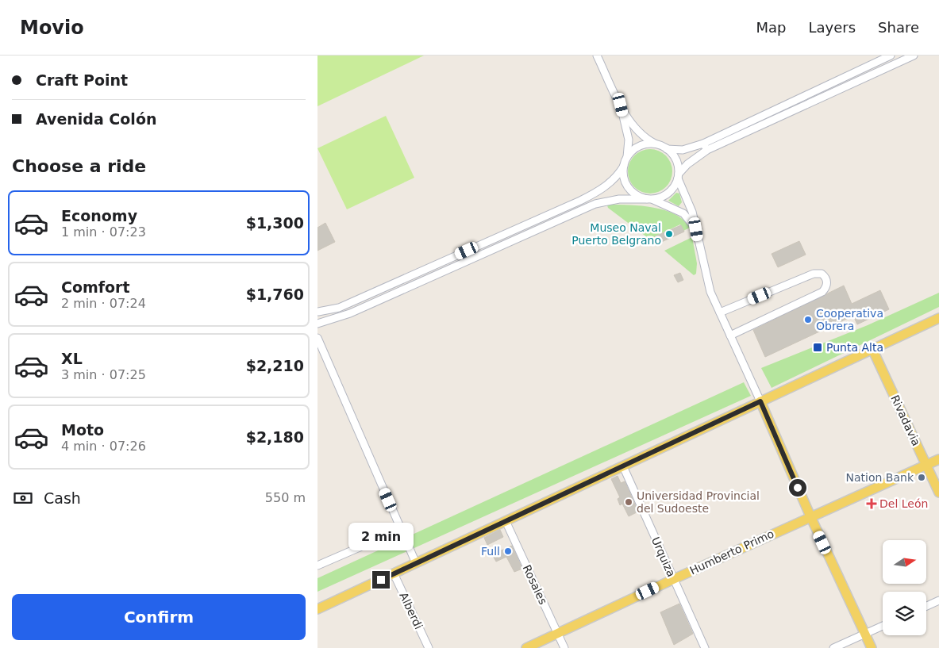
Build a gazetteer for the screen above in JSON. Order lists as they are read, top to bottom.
{
  "streets": {
    "main road": ["Rivadavia", "Humberto Primo"],
    "street": ["Urquiza", "Rosales", "Alberdi"]
  },
  "crossings": [
    ["Rivadavia", "Humberto Primo"],
    ["Humberto Primo", "Urquiza"],
    ["Humberto Primo", "Rosales"]
  ],
  "places": {
    "other": [
      "Museo Naval Puerto Belgrano",
      "Cooperativa Obrera",
      "Nation Bank",
      "Universidad Provincial del Sudoeste",
      "Full"
    ],
    "transit": ["Punta Alta"],
    "health": ["Del León"]
  },
  "north": "right",
  "page": {
    "header": "Movio",
    "nav": ["Map", "Layers", "Share"],
    "banner": ["Craft Point", "Avenida Colón"],
    "heading": "Choose a ride",
    "list": [
      {
        "name": "Economy",
        "note": "1 min · 07:23",
        "value": "$1,300"
      },
      {
        "name": "Comfort",
        "note": "2 min · 07:24",
        "value": "$1,760"
      },
      {
        "name": "XL",
        "note": "3 min · 07:25",
        "value": "$2,210"
      },
      {
        "name": "Moto",
        "note": "4 min · 07:26",
        "value": "$2,180"
      }
    ],
    "pay": ["Cash", "550 m"],
    "bubble": "2 min",
    "buttons": "Confirm"
  }
}
